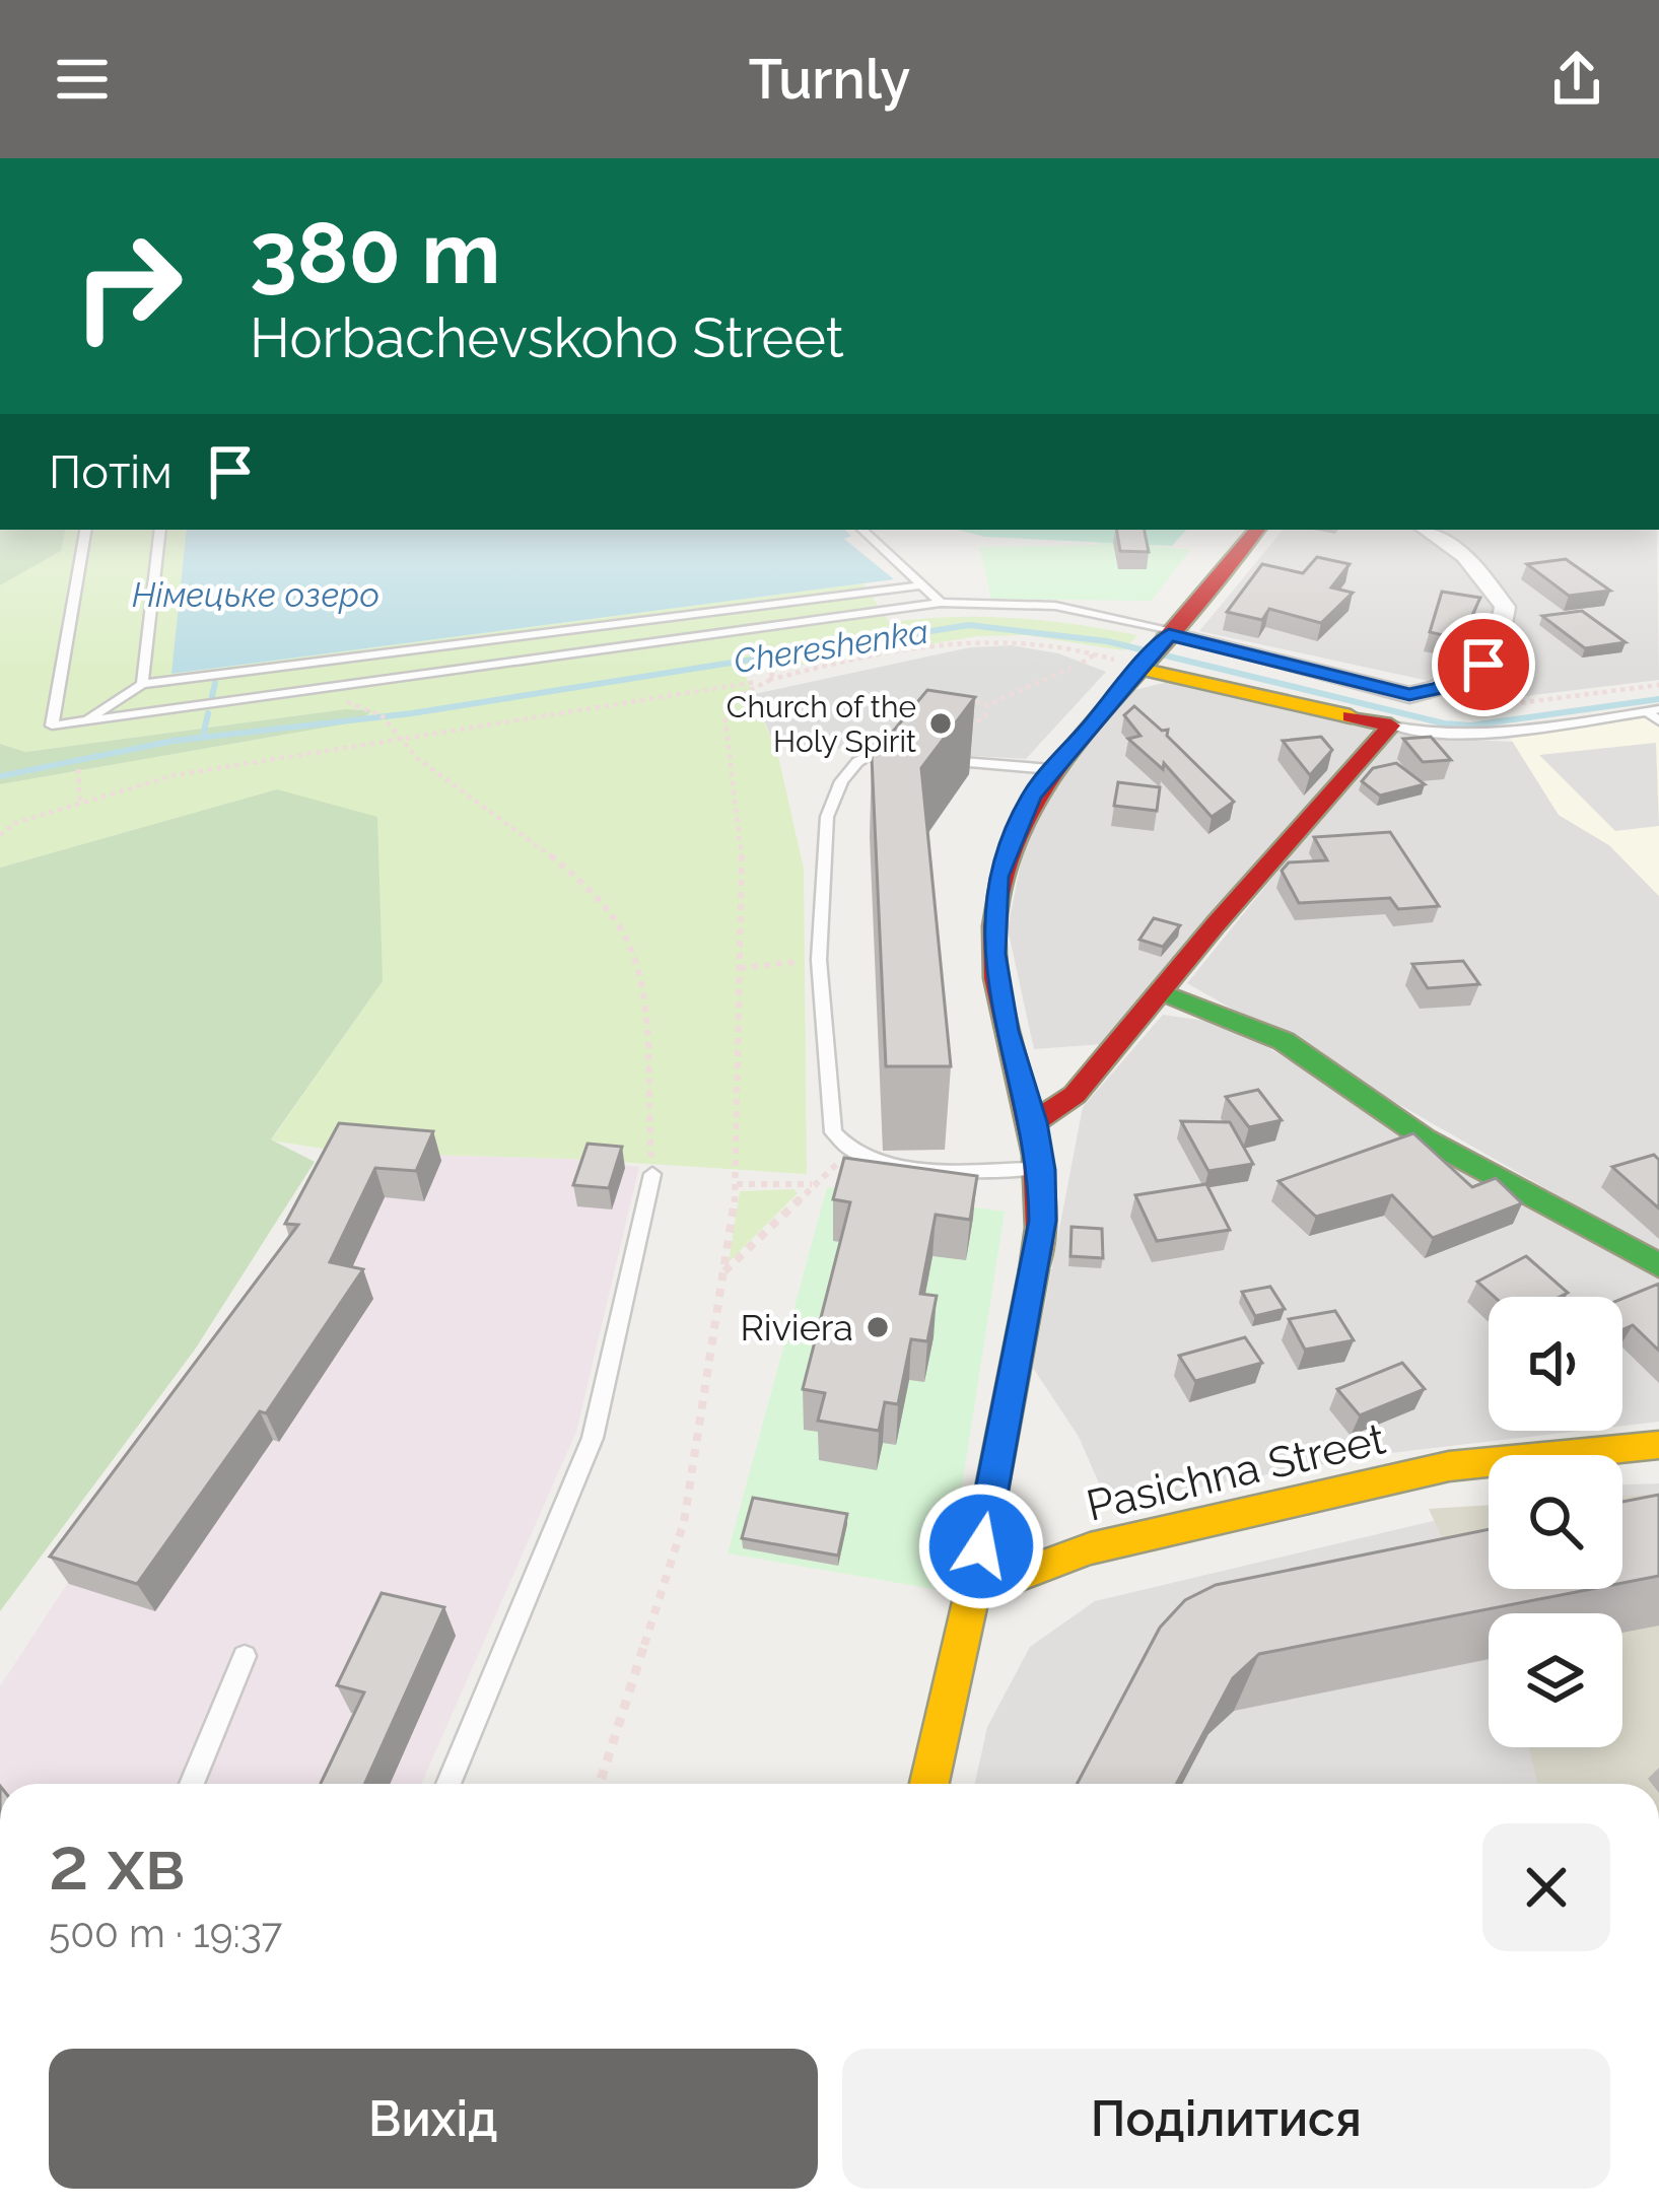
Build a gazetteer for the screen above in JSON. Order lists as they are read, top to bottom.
{
  "streets": {
    "street": ["Pasichna Street"]
  },
  "water": ["Німецьке озеро", "Chereshenka"],
  "places": ["Church of the Holy Spirit", "Riviera"],
  "page": {
    "header": "Turnly",
    "turn": ["380 m", "Horbachevskoho Street"],
    "then": "Потім",
    "heading": ["2 хв", "500 m · 19:37"],
    "buttons": ["Вихід", "Поділитися"]
  }
}
